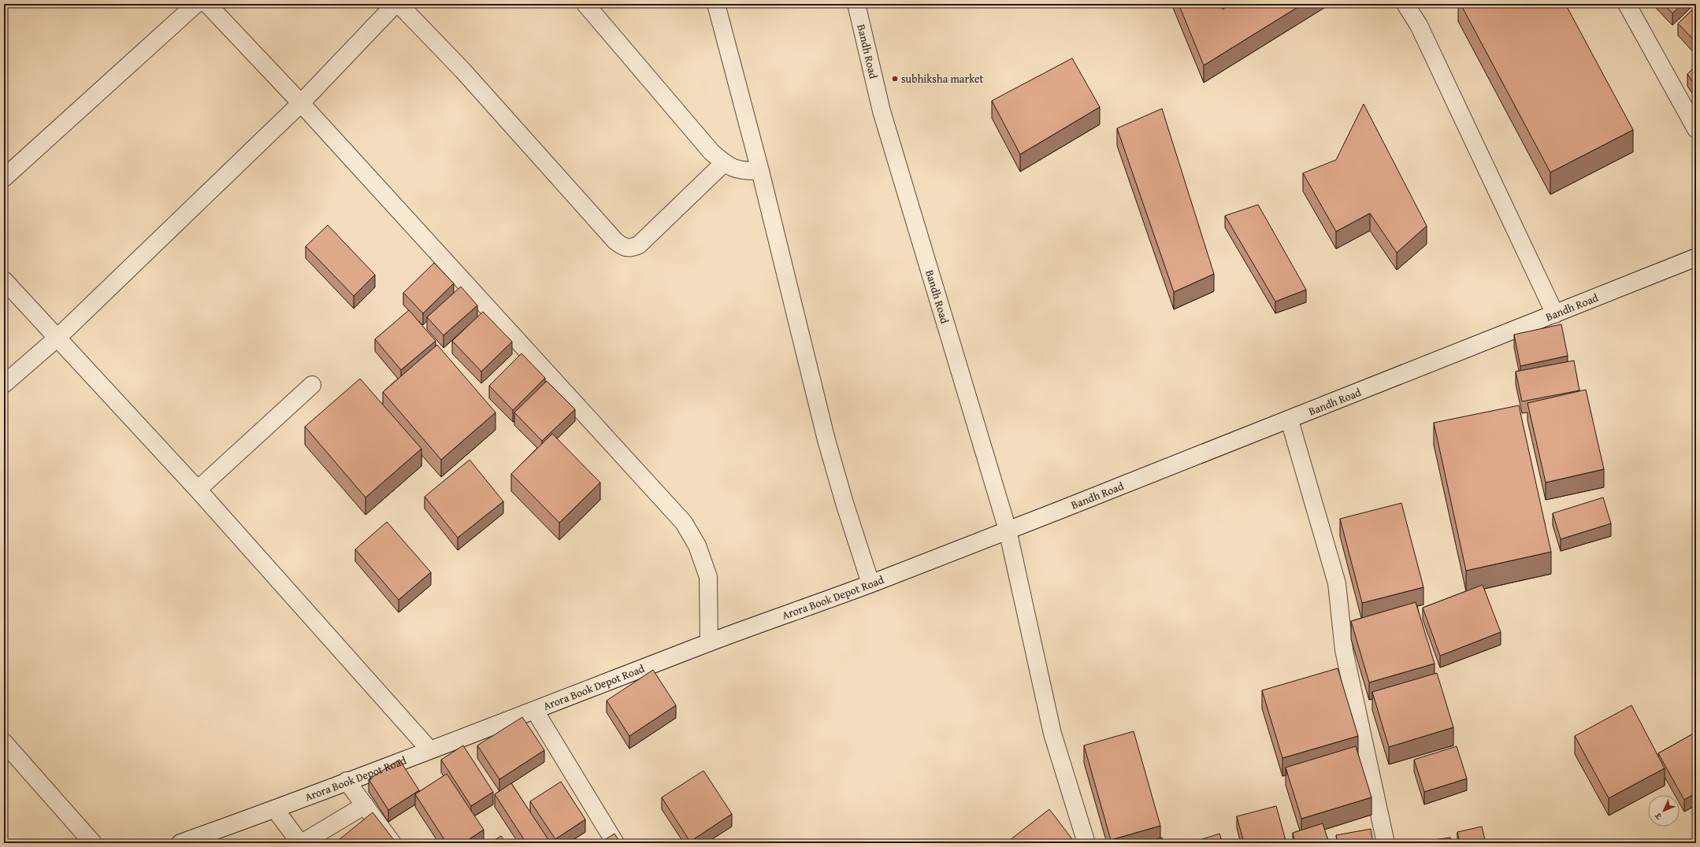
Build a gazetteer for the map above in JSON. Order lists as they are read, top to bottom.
{
  "streets": {
    "street": ["Bandh Road", "Arora Book Depot Road"]
  },
  "crossings": [
    ["Bandh Road", "Arora Book Depot Road"]
  ],
  "places": ["subhiksha market"],
  "north": "bottom left"
}
